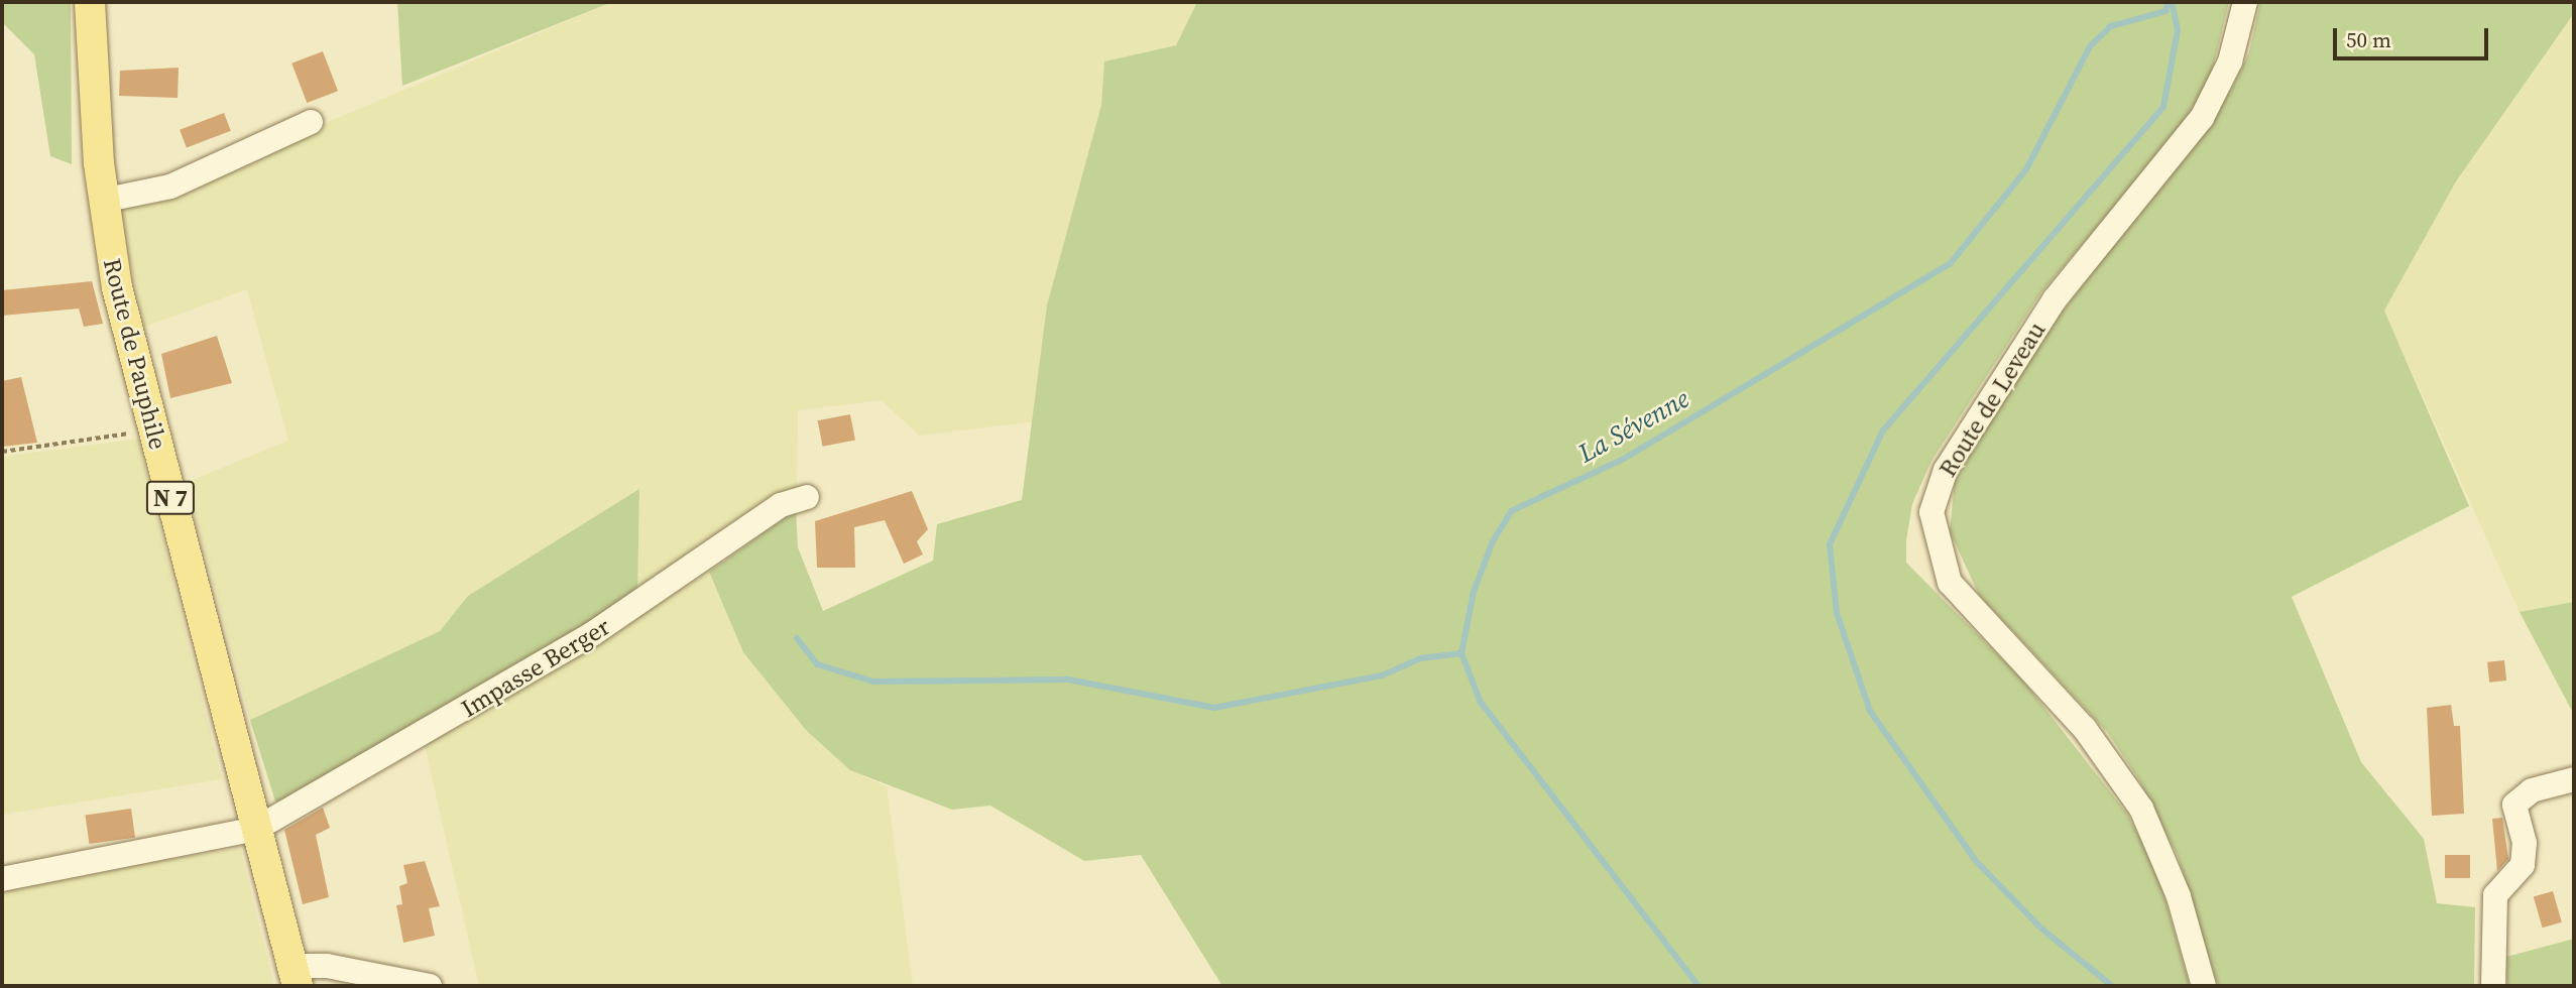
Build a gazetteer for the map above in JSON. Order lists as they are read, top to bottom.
{
  "streets": {
    "main road": ["Route de Pauphile", "N 7"],
    "street": ["Route de Leveau", "Impasse Berger"]
  },
  "crossings": [
    ["Route de Pauphile", "Impasse Berger"]
  ],
  "water": ["La Sévenne"],
  "scale_bar": "50 m"
}
